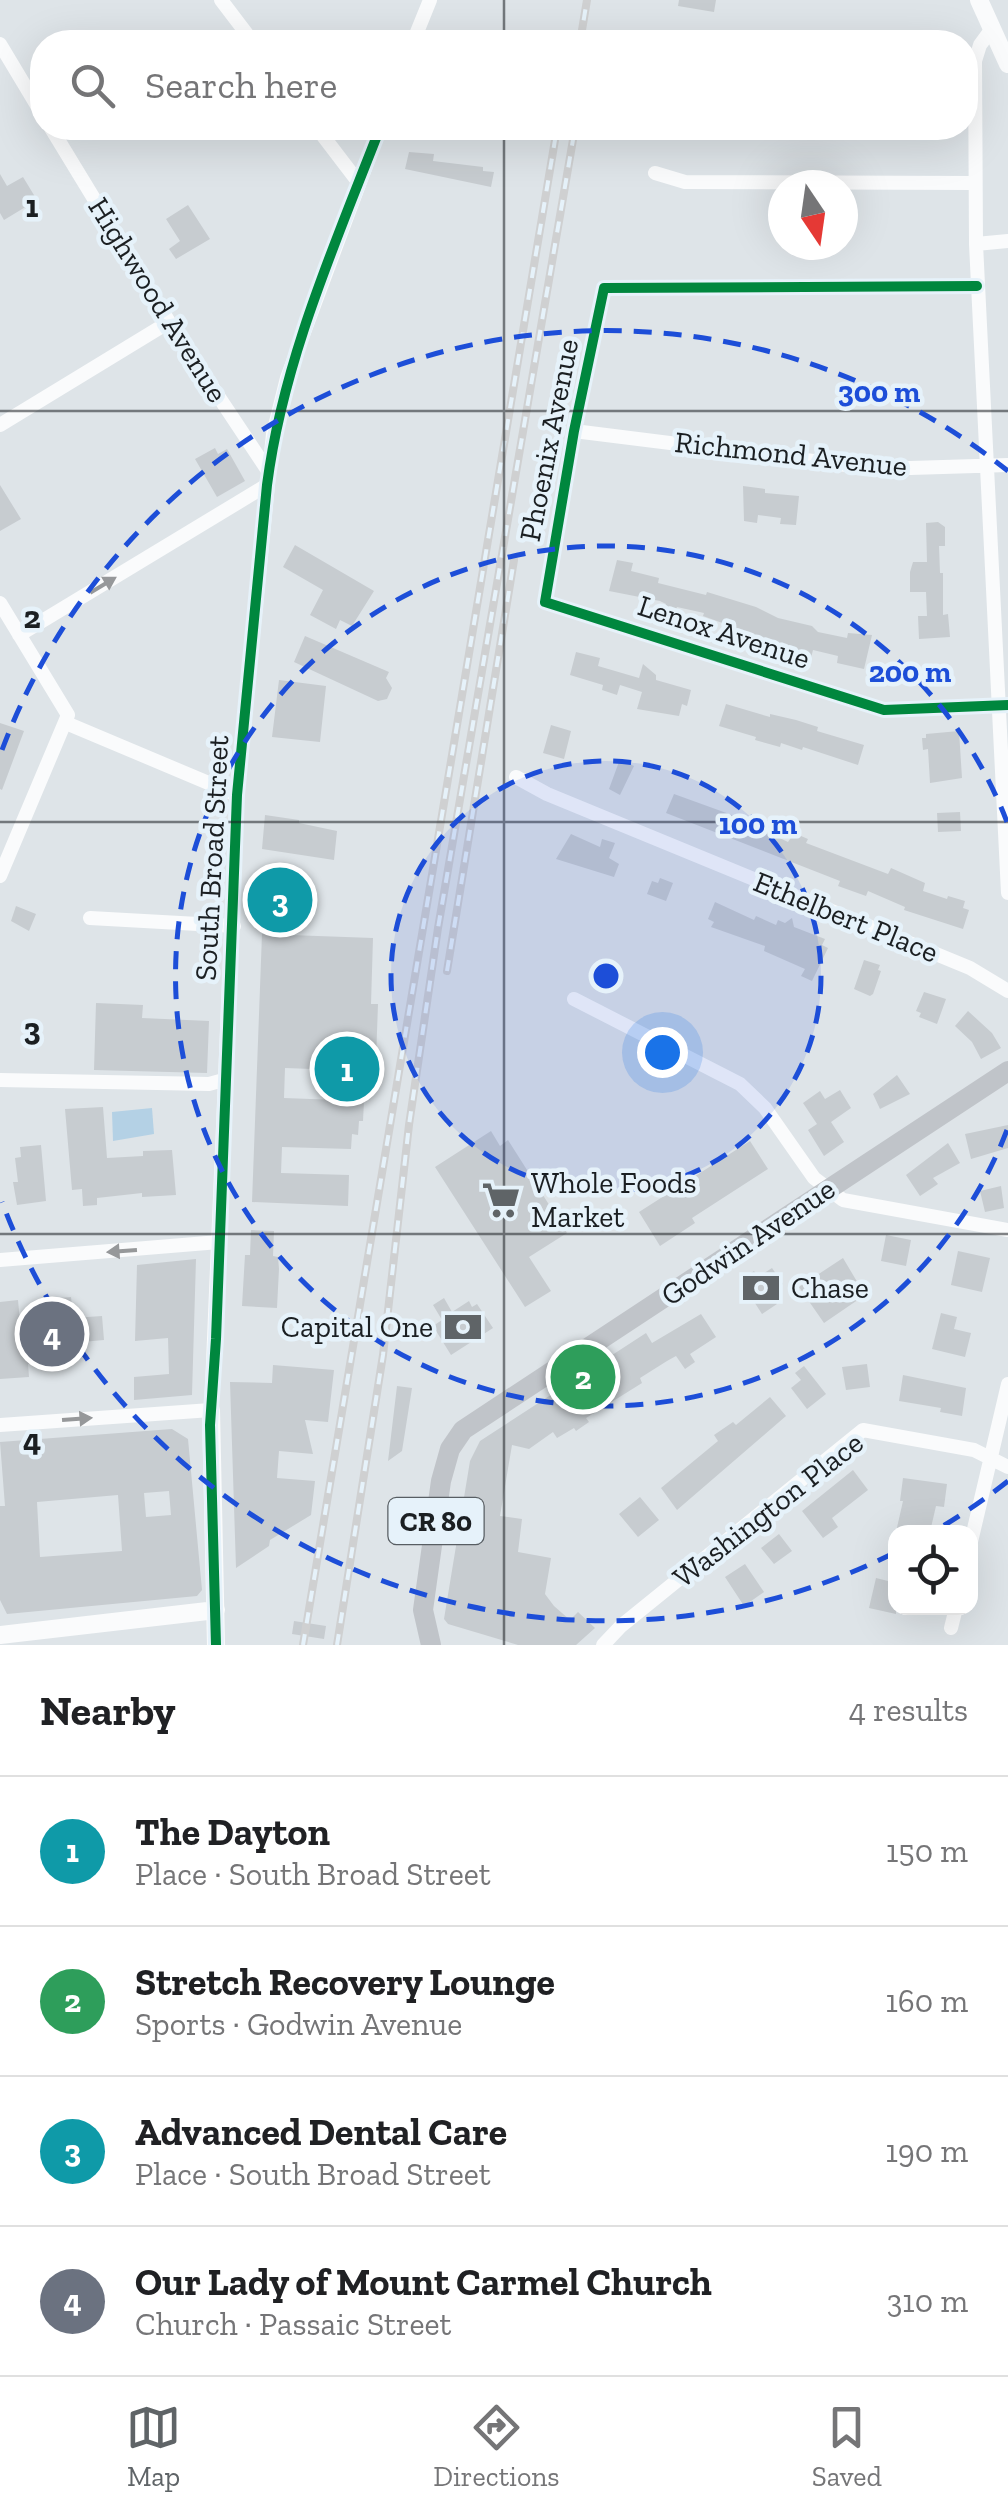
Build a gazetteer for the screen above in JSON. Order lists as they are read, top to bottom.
{
  "streets": {
    "main road": ["Godwin Avenue", "CR 80"],
    "street": [
      "Highwood Avenue",
      "Phoenix Avenue",
      "Richmond Avenue",
      "Lenox Avenue",
      "South Broad Street",
      "Ethelbert Place",
      "Washington Place"
    ]
  },
  "crossings": [
    ["Highwood Avenue", "South Broad Street"],
    ["Phoenix Avenue", "Richmond Avenue"],
    ["Phoenix Avenue", "Lenox Avenue"]
  ],
  "places": {
    "supermarket": ["Whole Foods Market"],
    "bank": ["Chase", "Capital One"]
  },
  "north": "bottom",
  "page": {
    "search": "Search here",
    "pins": [
      "3",
      "1",
      "4",
      "2"
    ],
    "heading": ["Nearby", "4 results"],
    "list": [
      {
        "mark": "1",
        "name": "The Dayton",
        "note": "Place · South Broad Street",
        "value": "150 m"
      },
      {
        "mark": "2",
        "name": "Stretch Recovery Lounge",
        "note": "Sports · Godwin Avenue",
        "value": "160 m"
      },
      {
        "mark": "3",
        "name": "Advanced Dental Care",
        "note": "Place · South Broad Street",
        "value": "190 m"
      },
      {
        "mark": "4",
        "name": "Our Lady of Mount Carmel Church",
        "note": "Church · Passaic Street",
        "value": "310 m"
      }
    ],
    "nav": ["Map", "Directions", "Saved"]
  },
  "grid": {
    "rows": [
      "1",
      "2",
      "3",
      "4"
    ]
  },
  "rings": ["300 m", "200 m", "100 m"]
}
